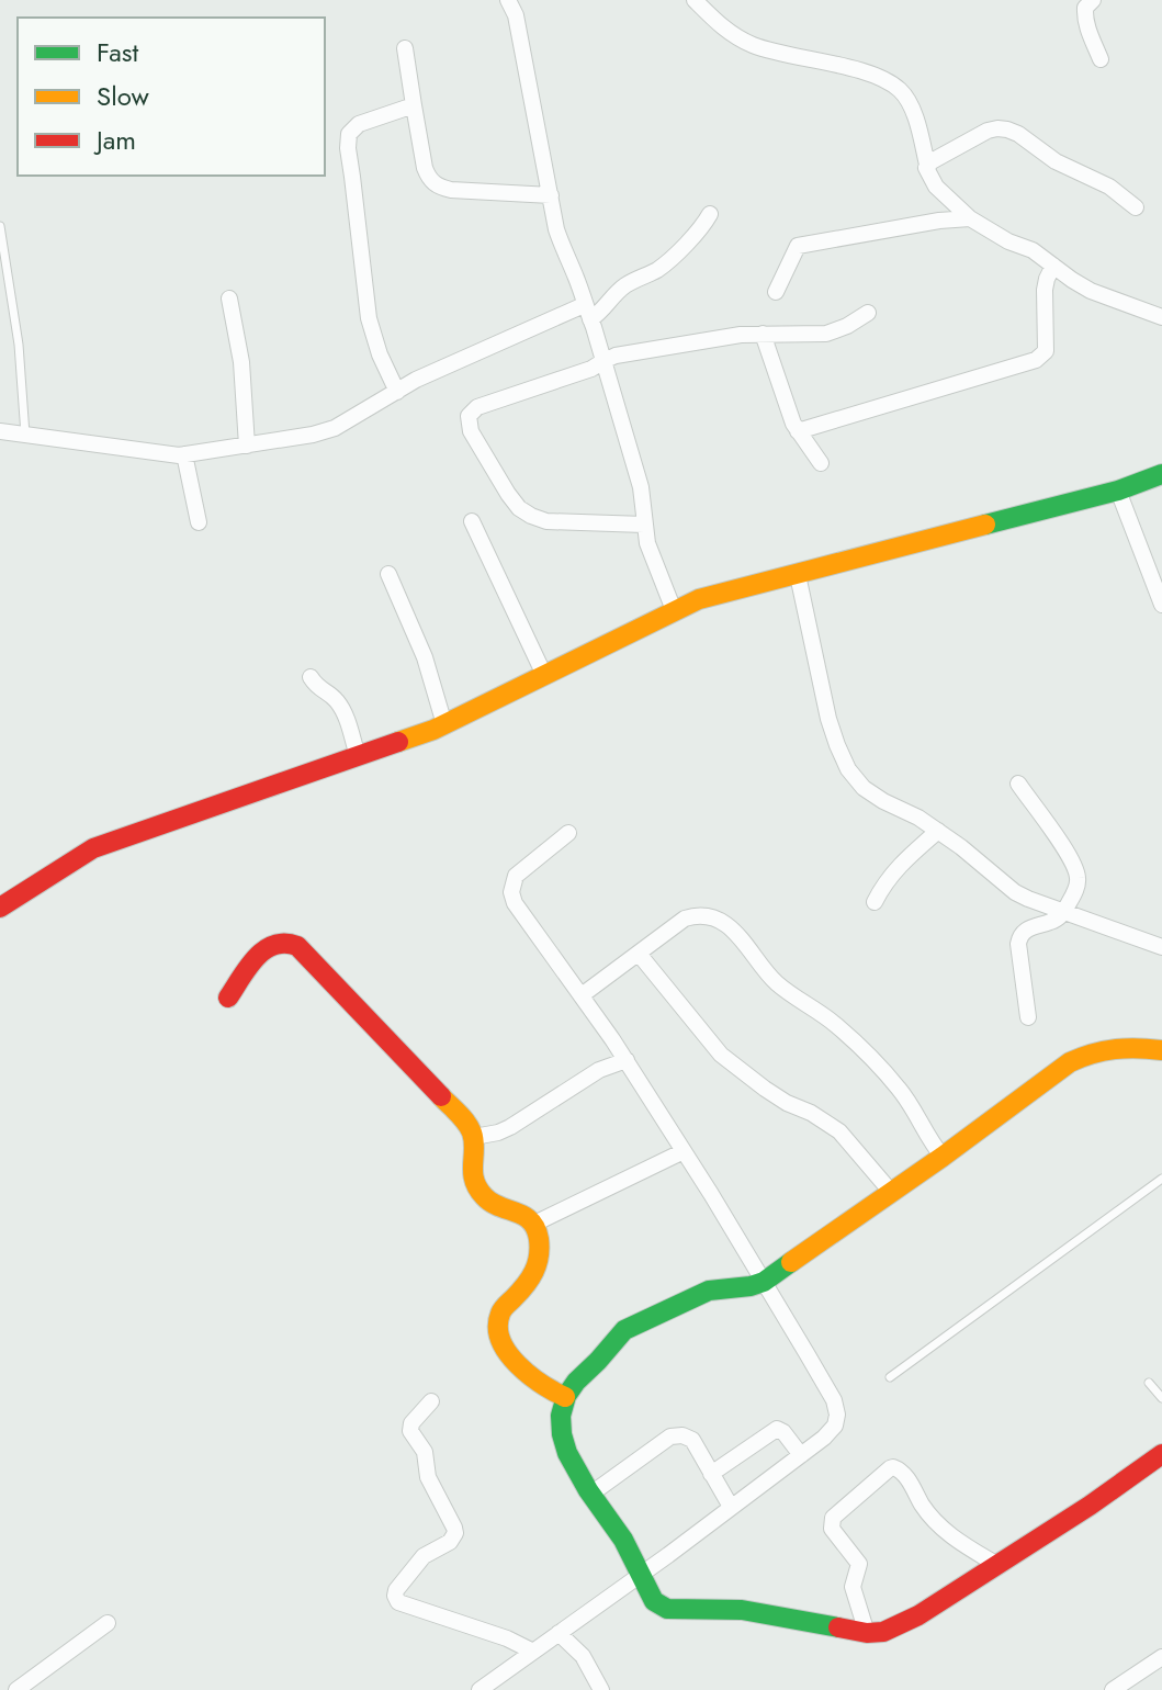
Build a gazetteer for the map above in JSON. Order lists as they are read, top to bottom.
{
  "legend": ["Fast", "Slow", "Jam"]
}
